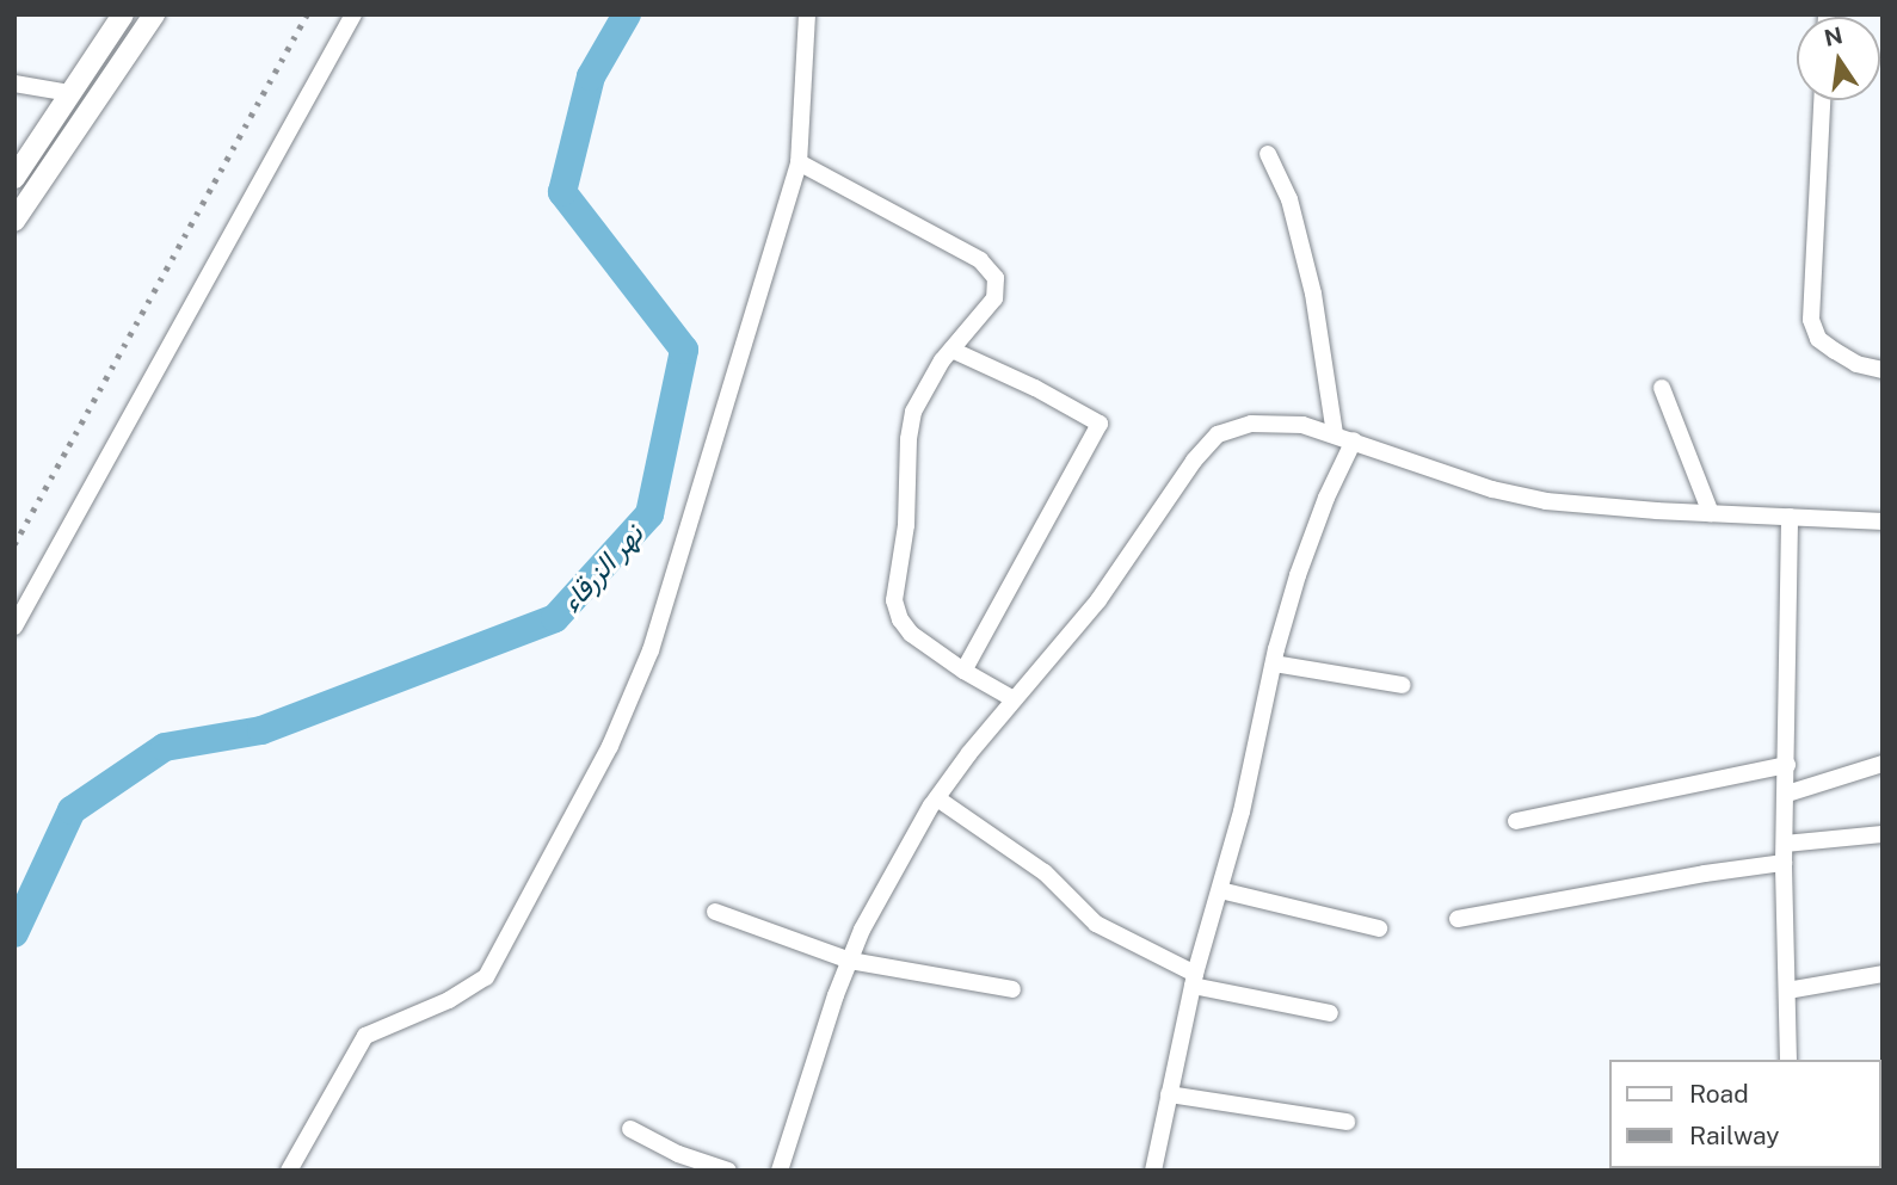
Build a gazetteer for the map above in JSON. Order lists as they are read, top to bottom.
{
  "water": ["نهر الزرقاء"],
  "legend": ["Road", "Railway"],
  "north": "top"
}
